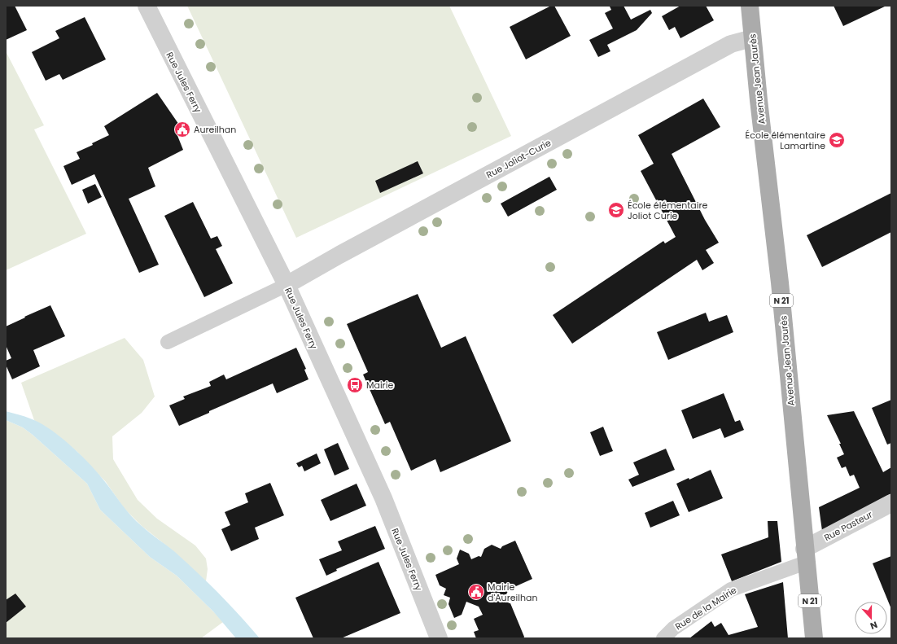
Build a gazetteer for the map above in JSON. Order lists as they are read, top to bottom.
{
  "streets": {
    "main road": ["Avenue Jean Jaurès", "N 21"],
    "street": ["Rue Jules Ferry", "Rue Joliot-Curie", "Rue Pasteur"],
    "lane": ["Rue de la Mairie"]
  },
  "crossings": [
    ["Avenue Jean Jaurès", "Rue Joliot-Curie"],
    ["Avenue Jean Jaurès", "Rue Pasteur"],
    ["Avenue Jean Jaurès", "Rue de la Mairie"],
    ["Rue Jules Ferry", "Rue Joliot-Curie"],
    ["Rue Pasteur", "Rue de la Mairie"]
  ],
  "places": {
    "public building": ["Aureilhan", "Mairie d'Aureilhan"],
    "school or university": ["École élémentaire Lamartine", "École élémentaire Joliot Curie"],
    "bus stop": ["Mairie"]
  },
  "north": "bottom"
}
